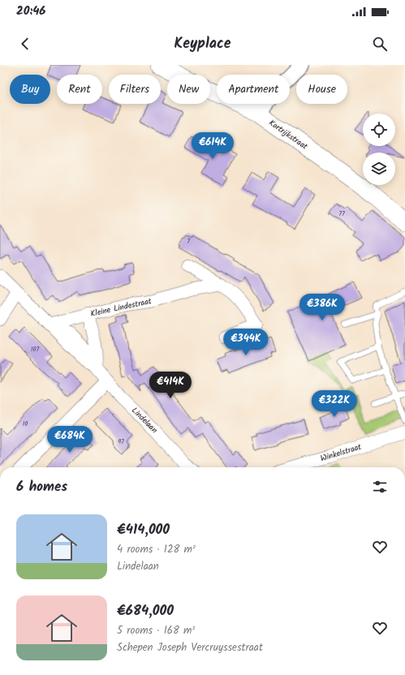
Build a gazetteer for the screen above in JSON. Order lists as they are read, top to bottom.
{
  "streets": {
    "main road": ["Kortrijkstraat"],
    "street": ["Kleine Lindestraat", "Lindelaan", "Winkelstraat"]
  },
  "crossings": [
    ["Kleine Lindestraat", "Lindelaan"]
  ],
  "house_numbers": [
    "77",
    "7",
    "107",
    "10",
    "97"
  ],
  "page": {
    "status": "20:46",
    "header": "Keyplace",
    "chip": [
      "Buy",
      "Rent",
      "Filters",
      "New",
      "Apartment",
      "House"
    ],
    "price": [
      "€614K",
      "€386K",
      "€344K",
      "€414K",
      "€322K",
      "€684K"
    ],
    "heading": "6 homes",
    "list": [
      {
        "name": "€414,000",
        "note": "4 rooms · 128 m² · Lindelaan"
      },
      {
        "name": "€684,000",
        "note": "5 rooms · 168 m² · Schepen Joseph Vercruyssestraat"
      }
    ]
  }
}
